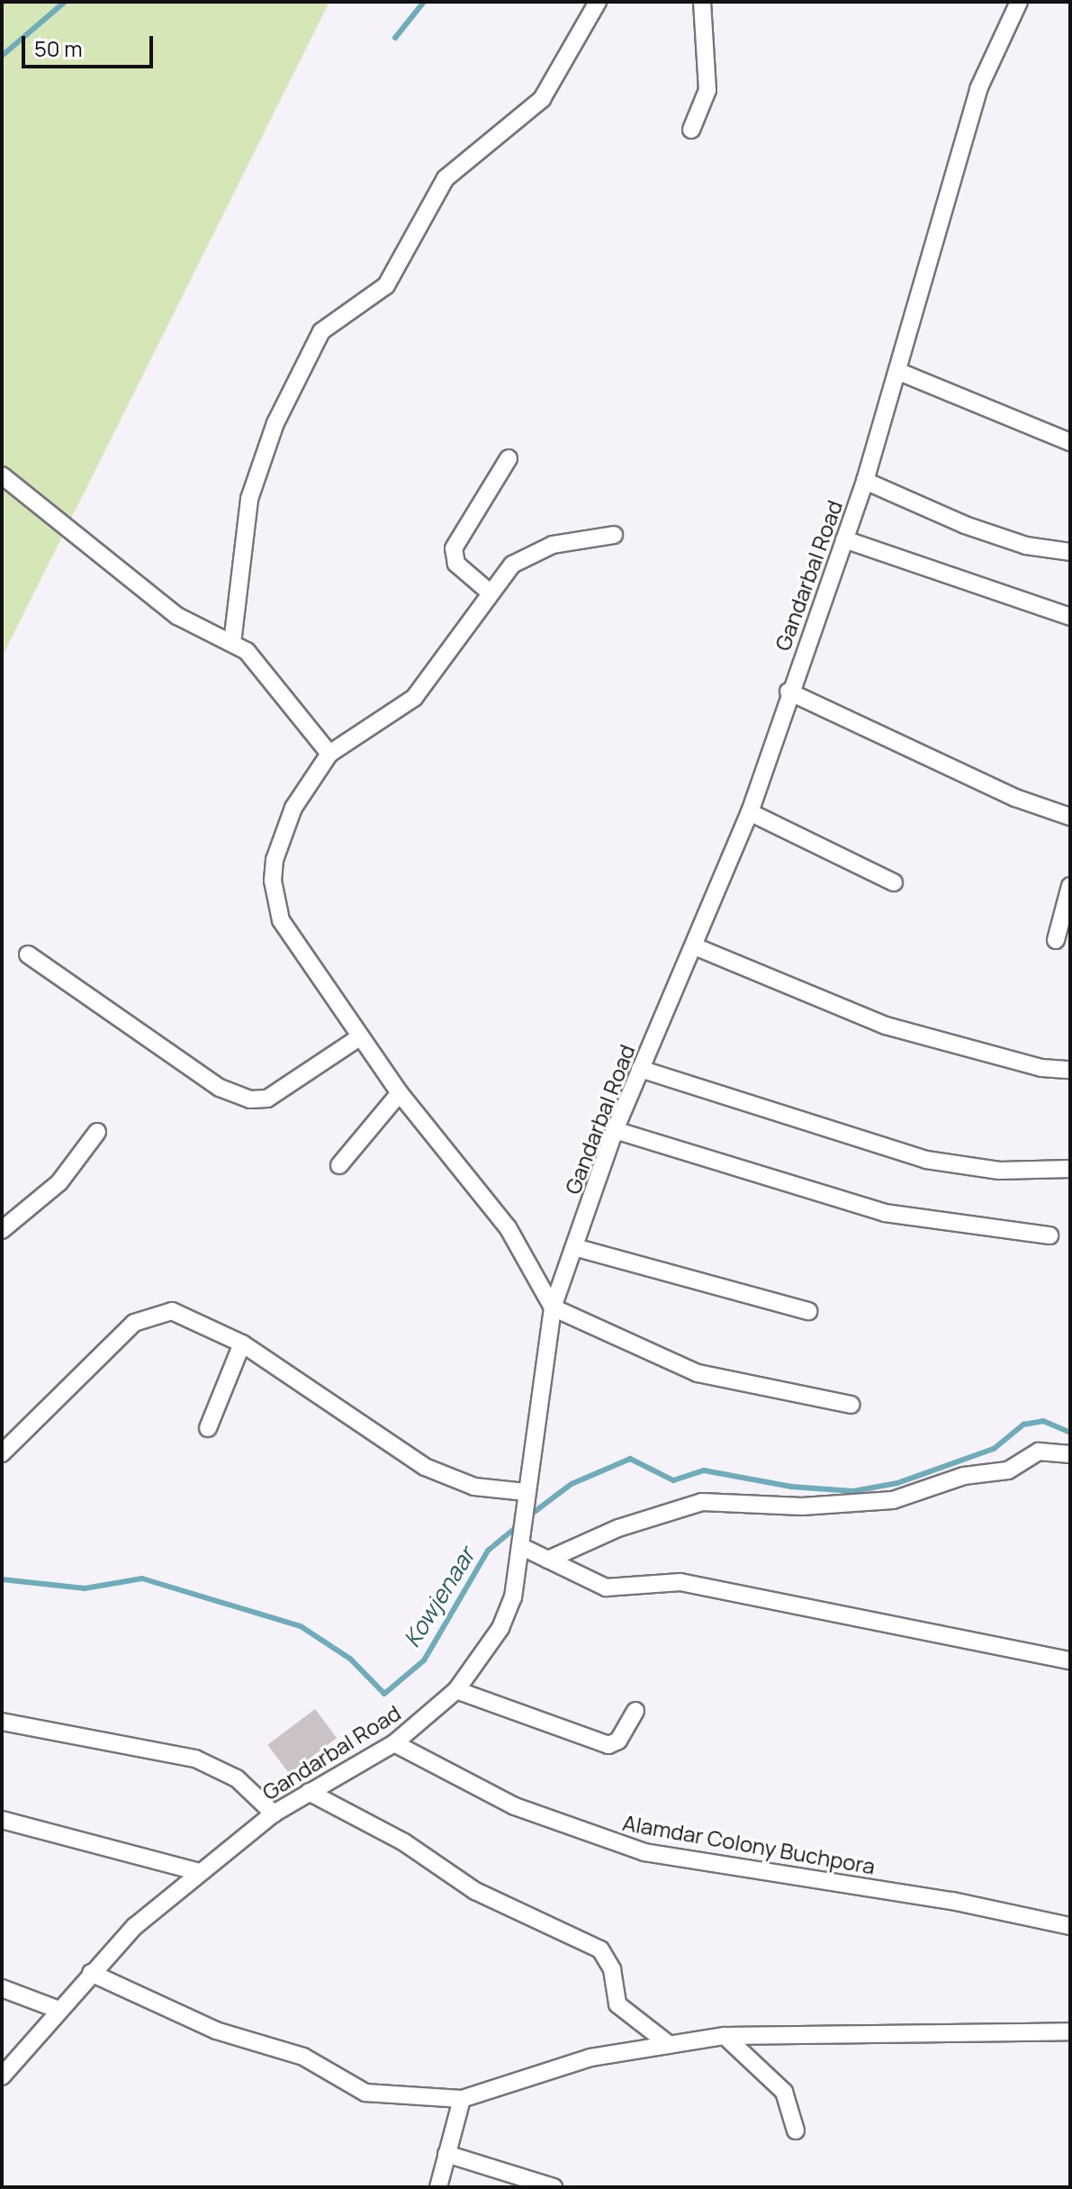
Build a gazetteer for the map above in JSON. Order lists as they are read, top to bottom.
{
  "streets": {
    "street": ["Gandarbal Road", "Alamdar Colony Buchpora"]
  },
  "crossings": [
    ["Gandarbal Road", "Alamdar Colony Buchpora"]
  ],
  "water": ["Kowjenaar"],
  "scale_bar": "50 m"
}
